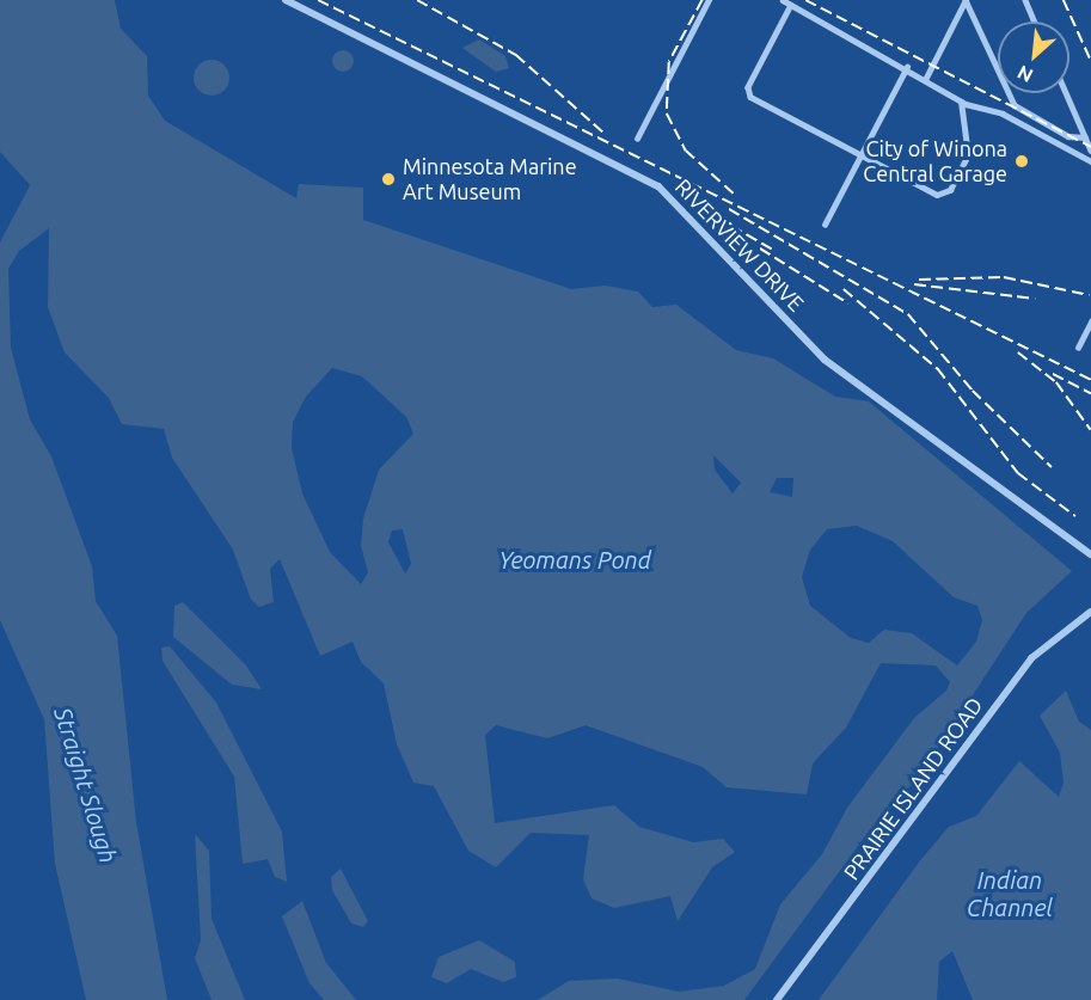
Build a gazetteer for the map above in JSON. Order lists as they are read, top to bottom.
{
  "streets": {
    "street": ["RIVERVIEW DRIVE", "PRAIRIE ISLAND ROAD"]
  },
  "water": ["Yeomans Pond", "Straight Slough", "Indian Channel"],
  "places": ["City of Winona Central Garage", "Minnesota Marine Art Museum"],
  "north": "bottom left"
}
